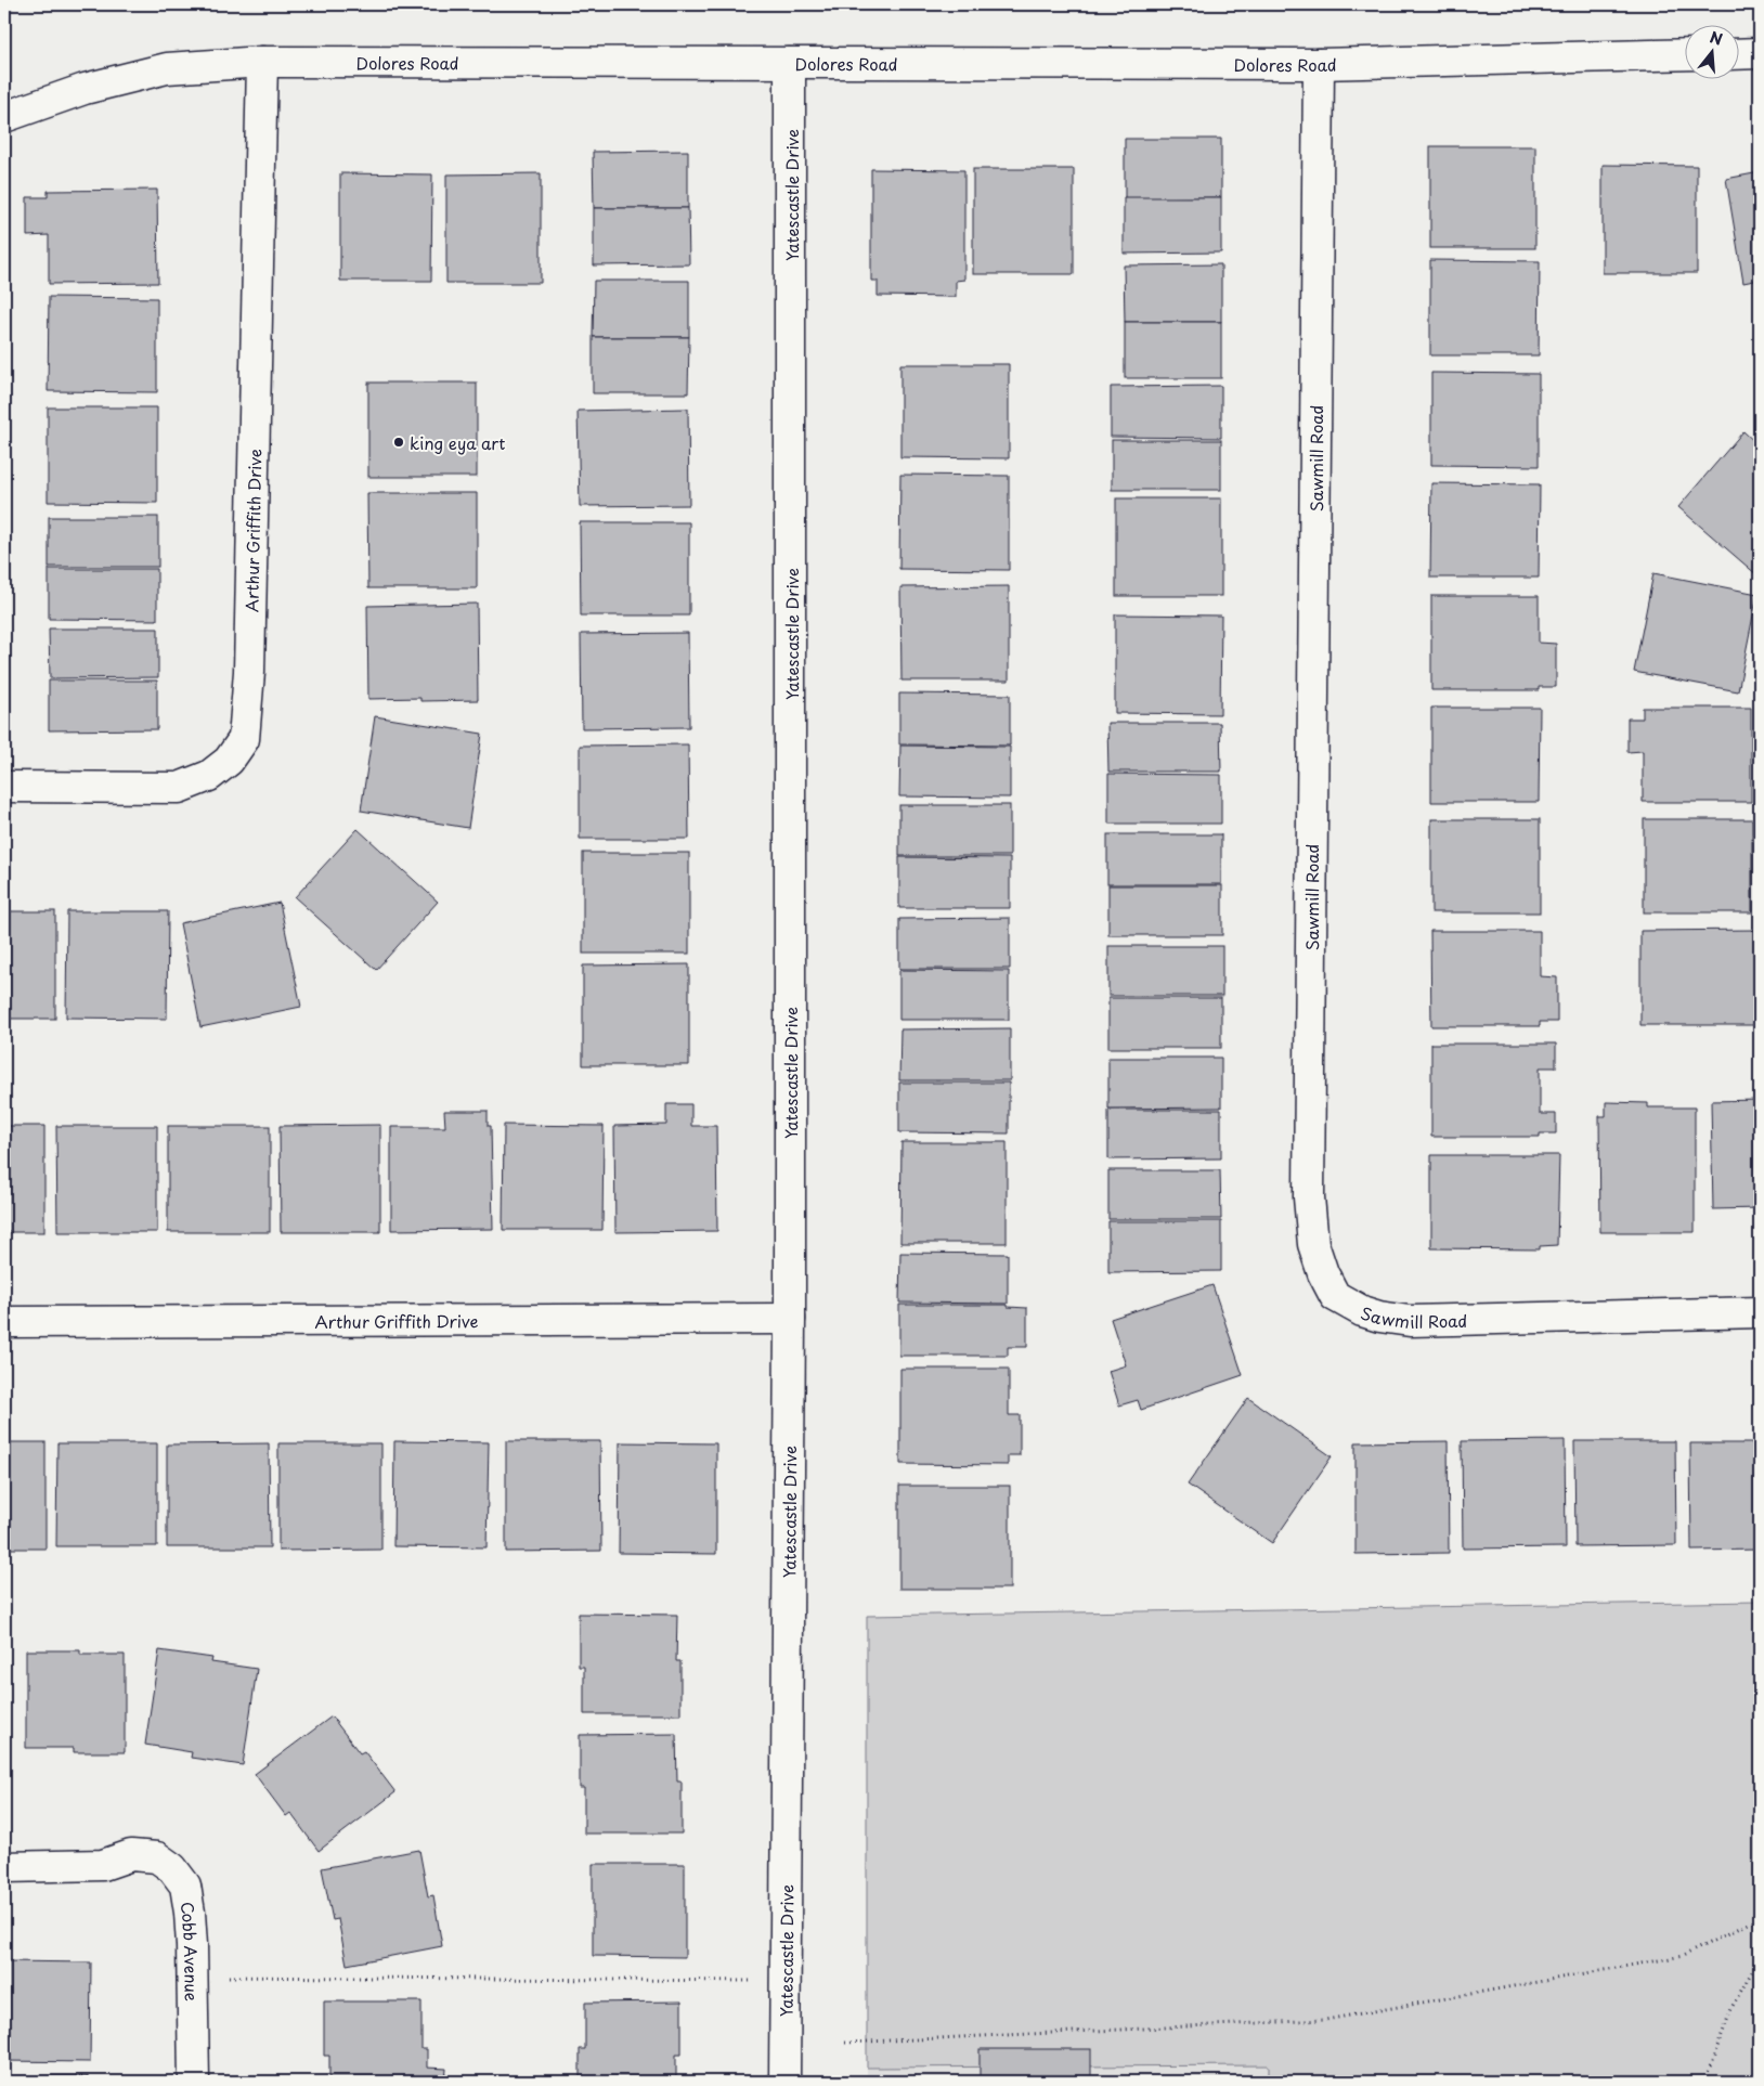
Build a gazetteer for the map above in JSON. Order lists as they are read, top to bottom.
{
  "streets": {
    "street": [
      "Dolores Road",
      "Yatescastle Drive",
      "Sawmill Road",
      "Arthur Griffith Drive",
      "Cobb Avenue"
    ]
  },
  "crossings": [
    ["Dolores Road", "Yatescastle Drive"],
    ["Dolores Road", "Sawmill Road"],
    ["Dolores Road", "Arthur Griffith Drive"],
    ["Yatescastle Drive", "Arthur Griffith Drive"]
  ],
  "places": ["king eya art"],
  "north": "top"
}
